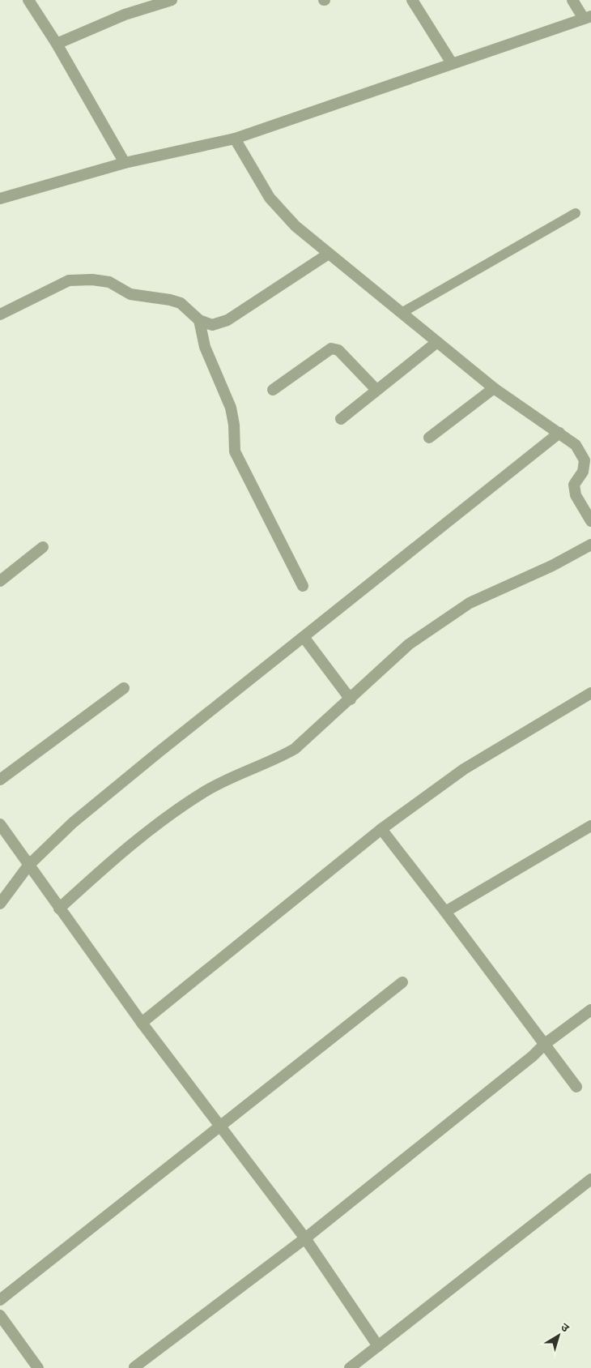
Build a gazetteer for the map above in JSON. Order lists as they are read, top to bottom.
{
  "north": "top right"
}
